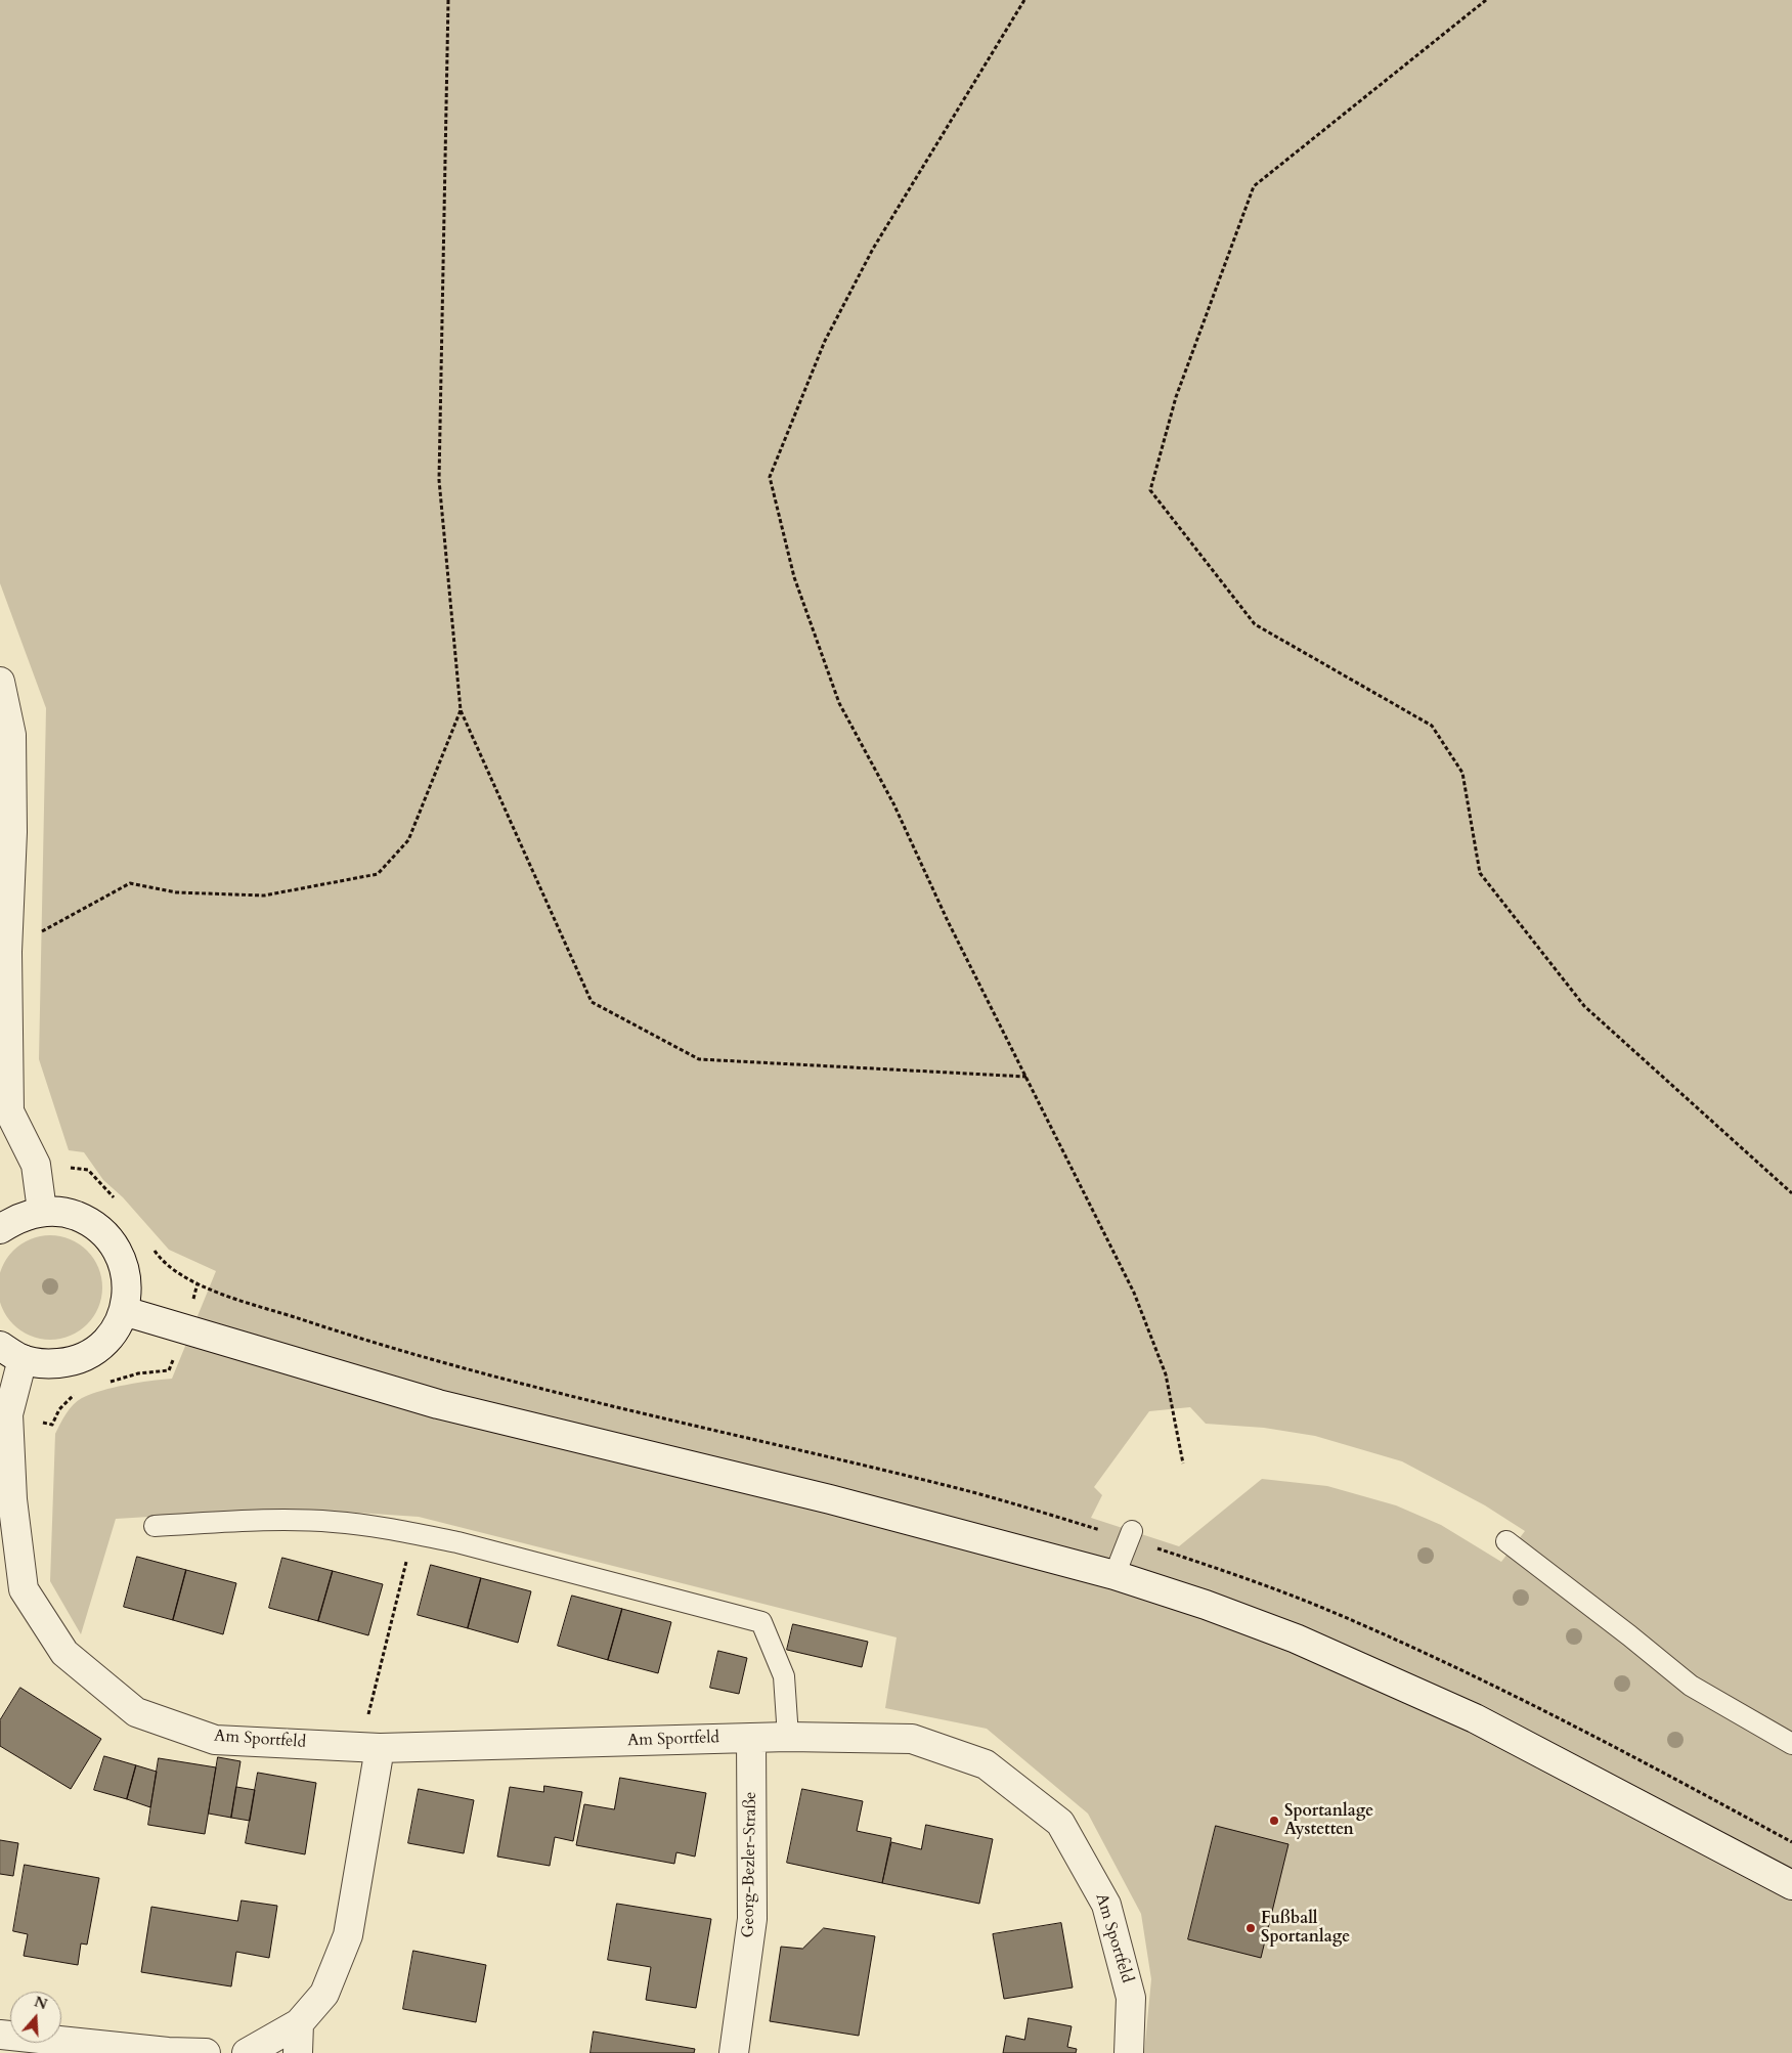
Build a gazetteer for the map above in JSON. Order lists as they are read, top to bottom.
{
  "streets": {
    "street": ["Am Sportfeld", "Georg-Bezler-Straße"]
  },
  "crossings": [
    ["Am Sportfeld", "Georg-Bezler-Straße"]
  ],
  "places": ["Sportanlage Aystetten", "Fußball Sportanlage"],
  "north": "top"
}
